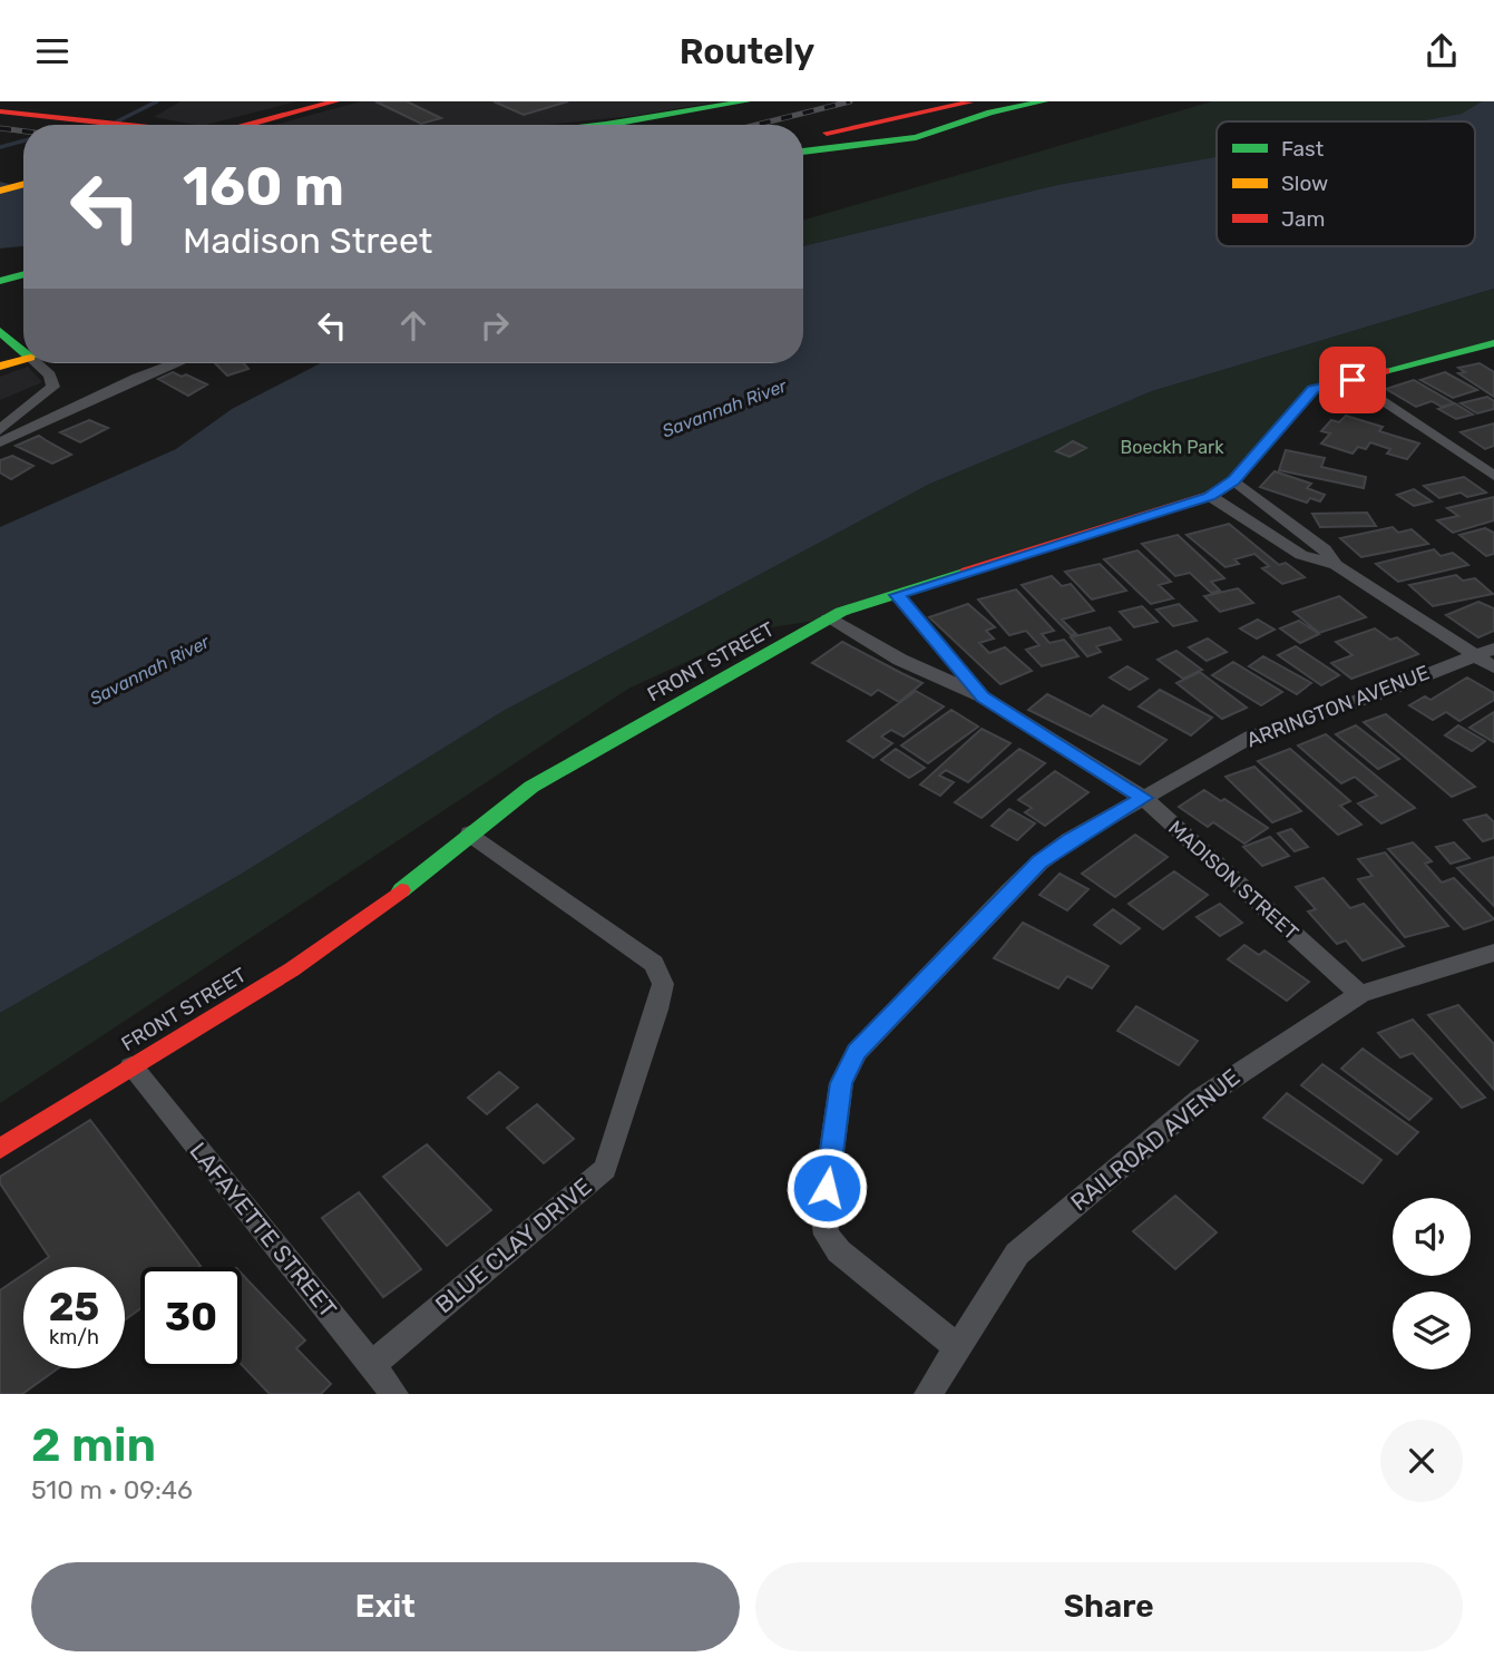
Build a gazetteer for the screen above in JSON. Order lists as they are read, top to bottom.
{
  "streets": {
    "main road": ["FRONT STREET"],
    "street": [
      "ARRINGTON AVENUE",
      "MADISON STREET",
      "RAILROAD AVENUE",
      "LAFAYETTE STREET",
      "BLUE CLAY DRIVE"
    ]
  },
  "crossings": [
    ["FRONT STREET", "MADISON STREET"],
    ["FRONT STREET", "LAFAYETTE STREET"],
    ["FRONT STREET", "BLUE CLAY DRIVE"],
    ["ARRINGTON AVENUE", "MADISON STREET"],
    ["ARRINGTON AVENUE", "RAILROAD AVENUE"],
    ["MADISON STREET", "RAILROAD AVENUE"],
    ["LAFAYETTE STREET", "BLUE CLAY DRIVE"]
  ],
  "water": ["Savannah River"],
  "parks": ["Boeckh Park"],
  "legend": ["Fast", "Slow", "Jam"],
  "page": {
    "header": "Routely",
    "turn": ["160 m", "Madison Street"],
    "speed": "25 km/h",
    "limit": "30",
    "heading": ["2 min", "510 m · 09:46"],
    "buttons": ["Exit", "Share"]
  }
}
